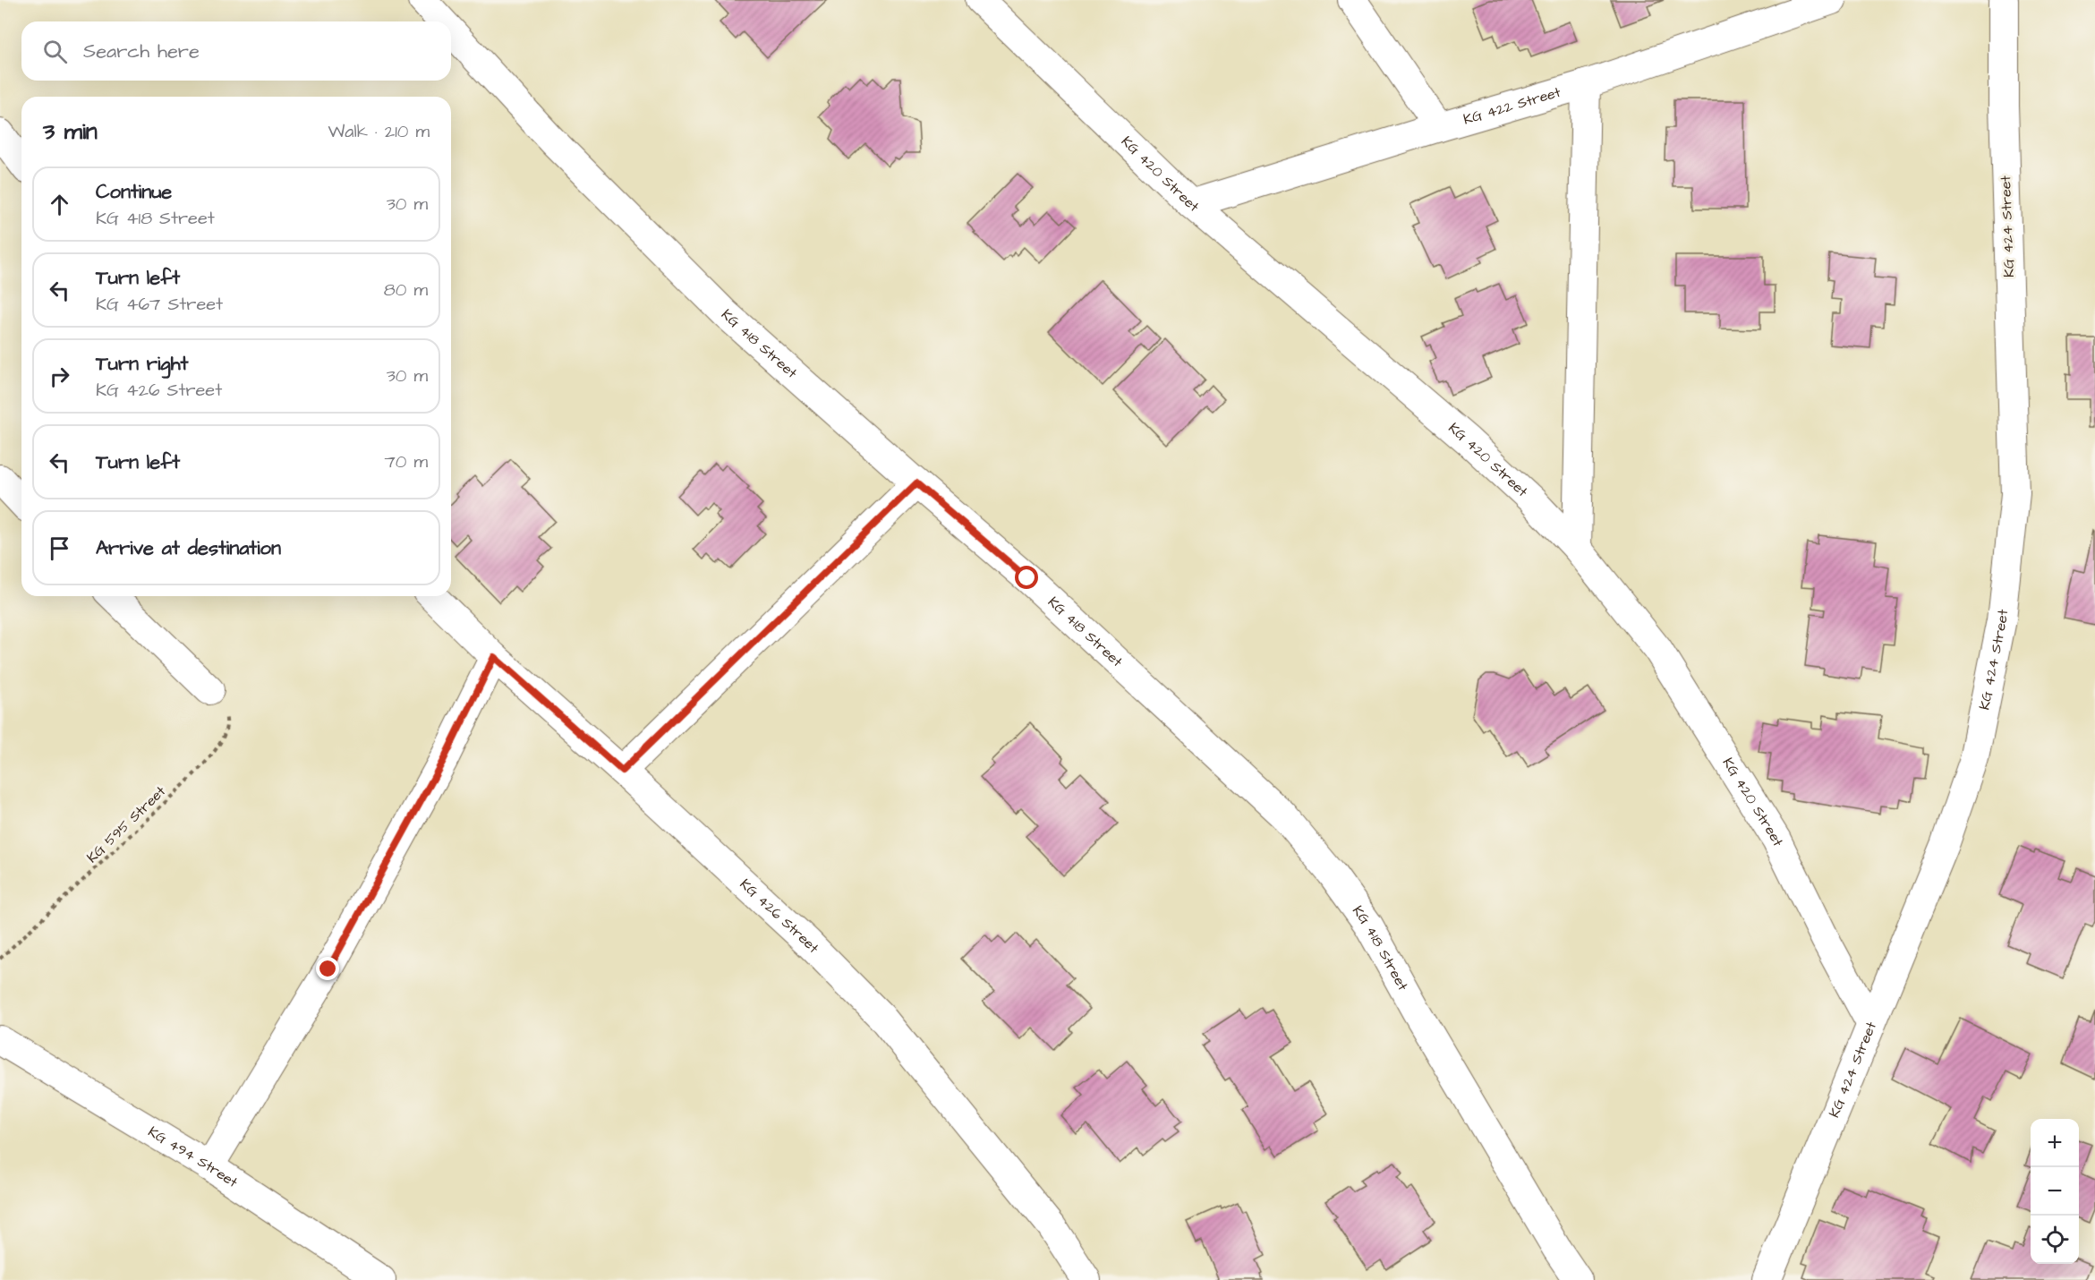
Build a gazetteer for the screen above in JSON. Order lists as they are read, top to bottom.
{
  "streets": {
    "street": [
      "KG 422 Street",
      "KG 420 Street",
      "KG 424 Street",
      "KG 418 Street",
      "KG 426 Street",
      "KG 494 Street"
    ],
    "path": ["KG 595 Street"]
  },
  "crossings": [
    ["KG 422 Street", "KG 420 Street"],
    ["KG 420 Street", "KG 424 Street"]
  ],
  "page": {
    "search": "Search here",
    "heading": ["3 min", "Walk · 210 m"],
    "list": [
      ["Continue", "KG 418 Street", "30 m"],
      ["Turn left", "KG 467 Street", "80 m"],
      ["Turn right", "KG 426 Street", "30 m"],
      ["Turn left", "70 m"],
      "Arrive at destination"
    ],
    "map_buttons": ["+", "−"]
  }
}
